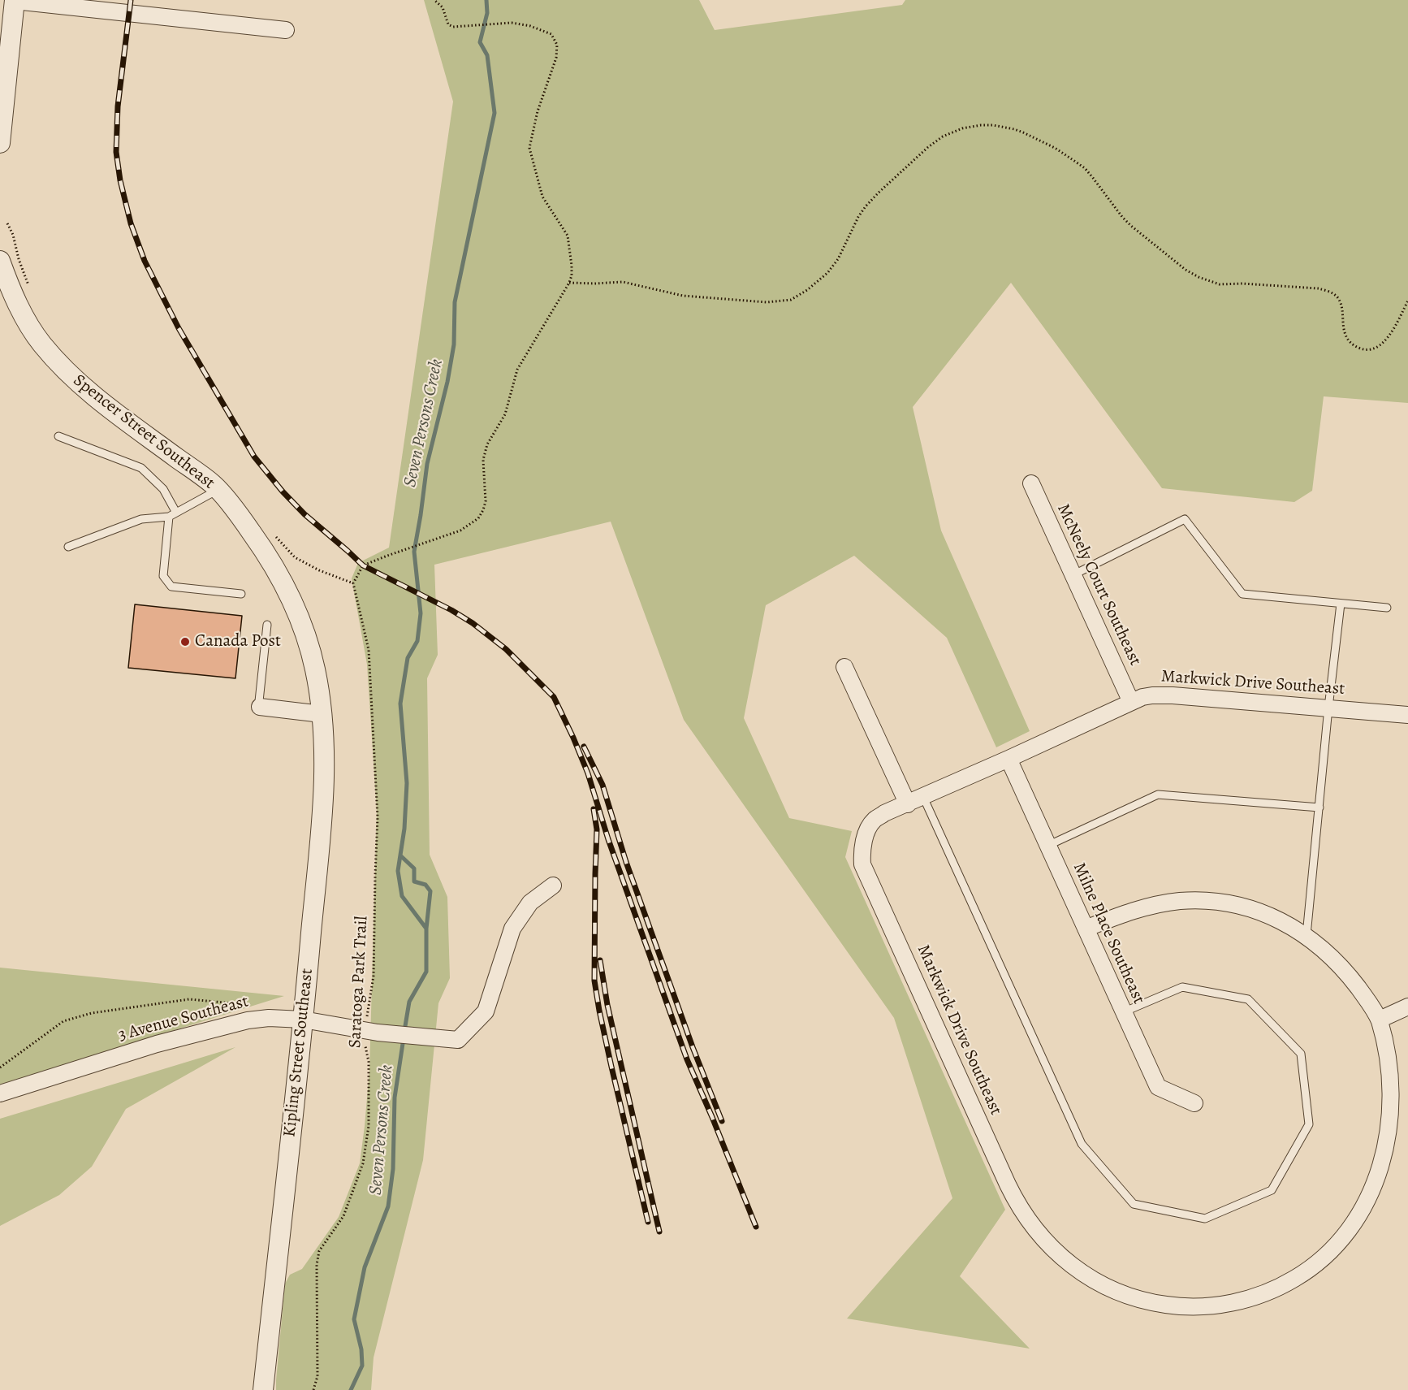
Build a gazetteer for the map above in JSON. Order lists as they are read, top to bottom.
{
  "streets": {
    "street": [
      "Spencer Street Southeast",
      "McNeely Court Southeast",
      "Markwick Drive Southeast",
      "Milne Place Southeast",
      "3 Avenue Southeast",
      "Kipling Street Southeast"
    ],
    "path": ["Saratoga Park Trail"]
  },
  "crossings": [
    ["Spencer Street Southeast", "Kipling Street Southeast"],
    ["McNeely Court Southeast", "Markwick Drive Southeast"],
    ["Markwick Drive Southeast", "Milne Place Southeast"],
    ["Saratoga Park Trail", "3 Avenue Southeast"],
    ["3 Avenue Southeast", "Kipling Street Southeast"]
  ],
  "water": ["Seven Persons Creek"],
  "places": ["Canada Post"]
}
